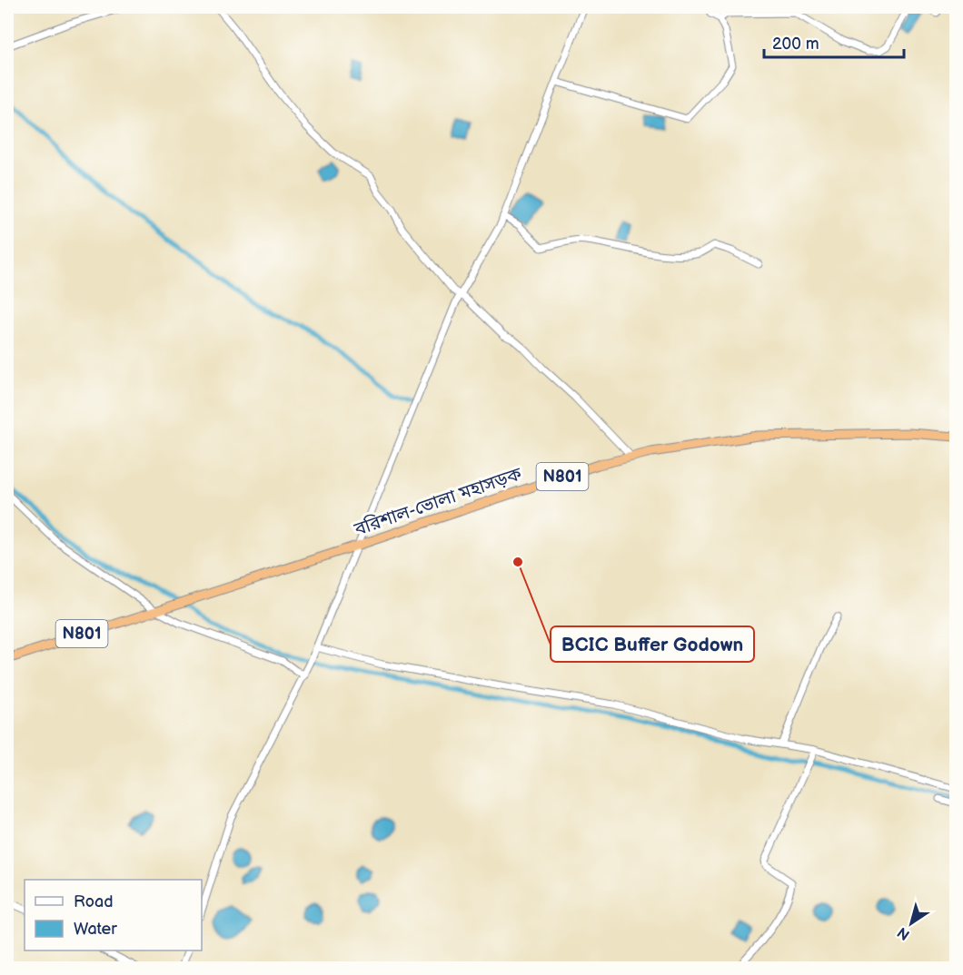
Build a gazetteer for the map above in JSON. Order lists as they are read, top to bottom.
{
  "streets": {
    "highway": ["N801", "বরিশাল-ভোলা মহাসড়ক"]
  },
  "places": ["BCIC Buffer Godown"],
  "legend": ["Road", "Water"],
  "scale_bar": "200 m",
  "north": "bottom left"
}
